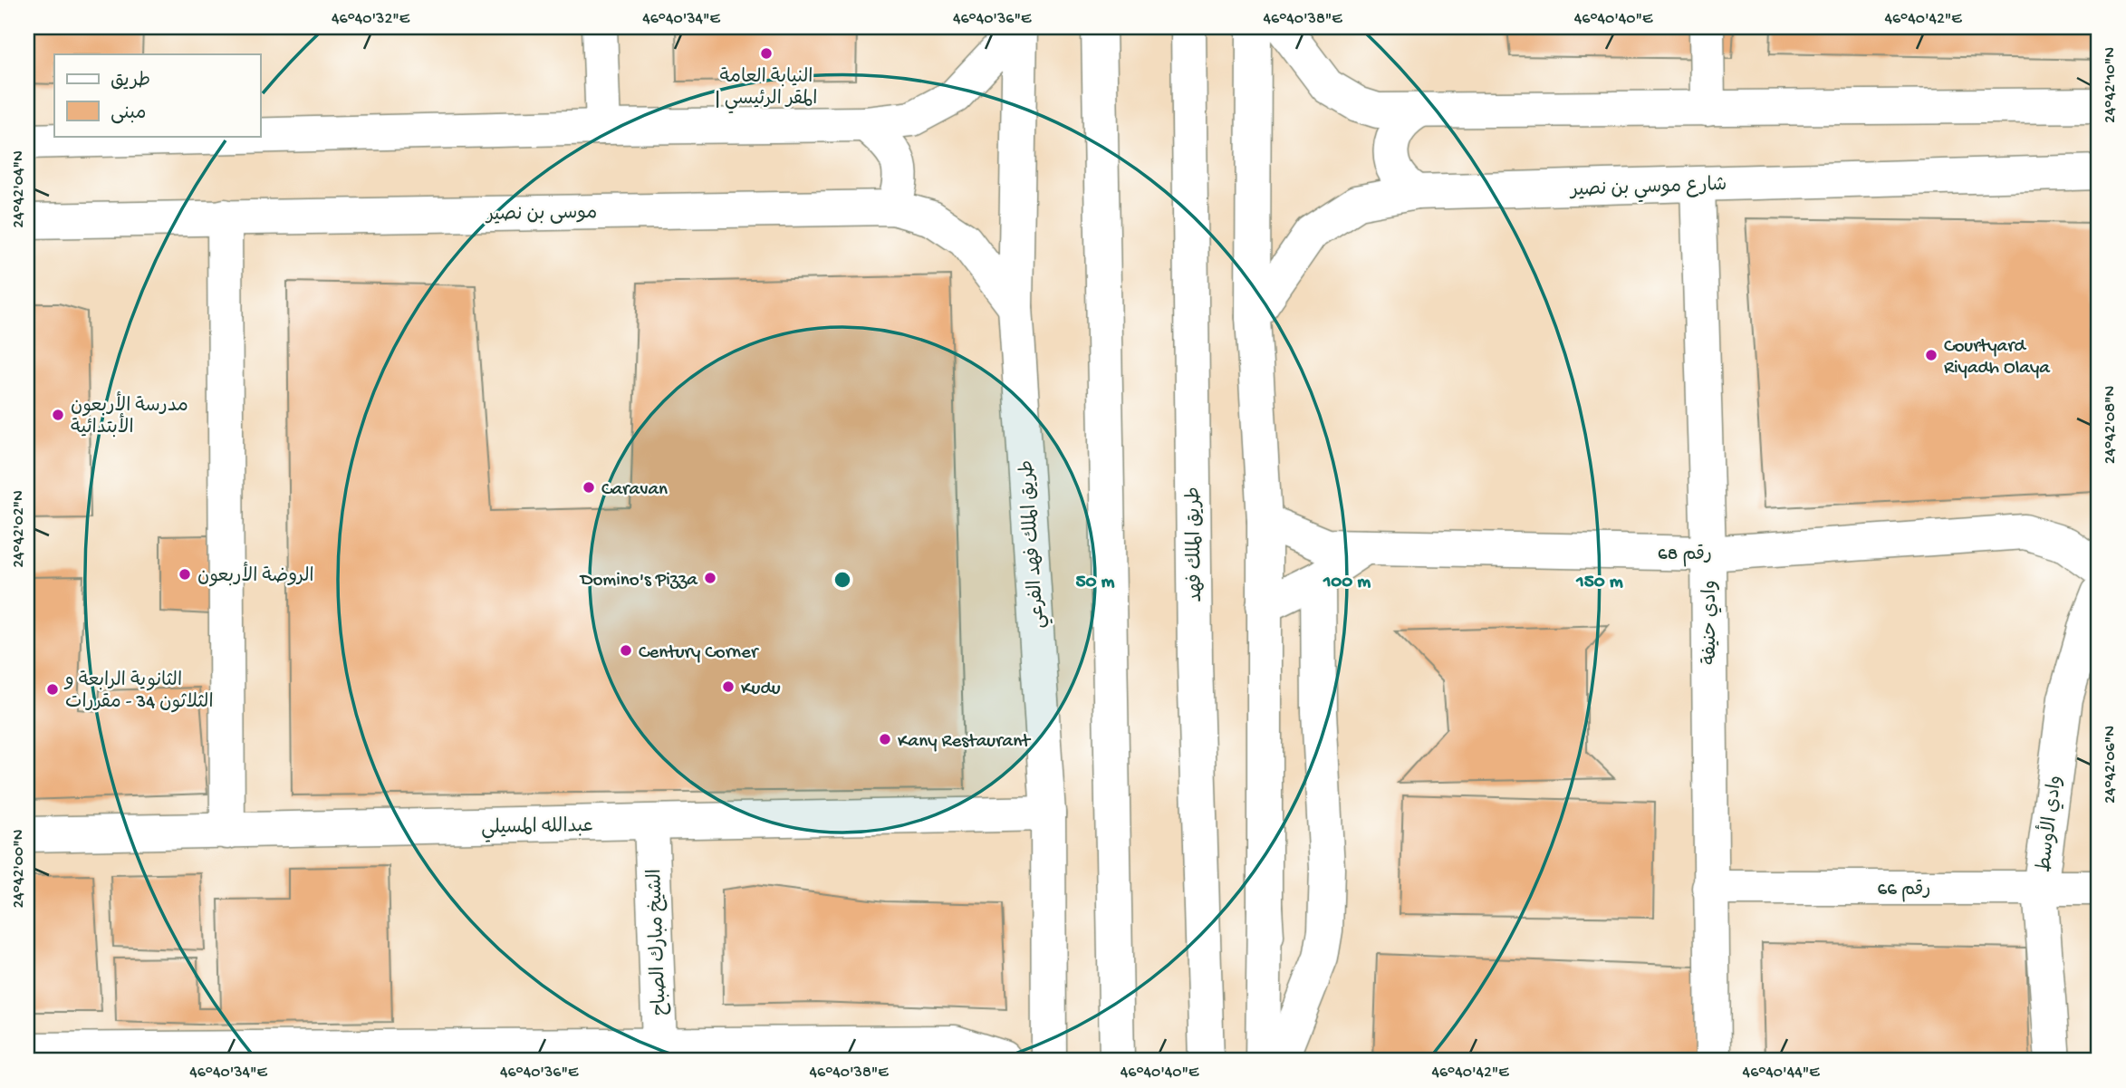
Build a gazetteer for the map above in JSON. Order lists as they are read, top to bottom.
{
  "streets": {
    "main road": [
      "شارع موسي بن نصير",
      "موسى بن نصير",
      "طريق الملك فهد الفرعي",
      "طريق الملك فهد",
      "رقم 68",
      "وادي حنيفة",
      "وادي الأوسط",
      "عبدالله المسيلي",
      "رقم 66",
      "الشيخ مبارك الصباح"
    ]
  },
  "crossings": [
    ["شارع موسي بن نصير", "وادي حنيفة"],
    ["موسى بن نصير", "طريق الملك فهد الفرعي"],
    ["طريق الملك فهد الفرعي", "عبدالله المسيلي"],
    ["رقم 68", "وادي حنيفة"],
    ["وادي حنيفة", "رقم 66"],
    ["وادي الأوسط", "رقم 66"],
    ["عبدالله المسيلي", "الشيخ مبارك الصباح"]
  ],
  "places": [
    "النيابة العامة | المقر الرئيسي",
    "Courtyard Riyadh Olaya",
    "مدرسة الأربعون الأبتدائية",
    "Caravan",
    "الروضة الأربعون",
    "Domino's Pizza",
    "Century Corner",
    "Kudu",
    "الثانوية الرابعة و الثلاثون 34 - مقررات",
    "Kany Restaurant"
  ],
  "legend": ["طريق", "مبنى"],
  "coordinates": [
    "46°40'32\"E",
    "46°40'34\"E",
    "46°40'36\"E",
    "46°40'38\"E",
    "46°40'40\"E",
    "46°40'42\"E",
    "24°42'10\"N",
    "24°42'04\"N",
    "24°42'08\"N",
    "24°42'02\"N",
    "24°42'06\"N",
    "24°42'00\"N",
    "46°40'44\"E"
  ],
  "rings": ["50 m", "100 m", "150 m"]
}
